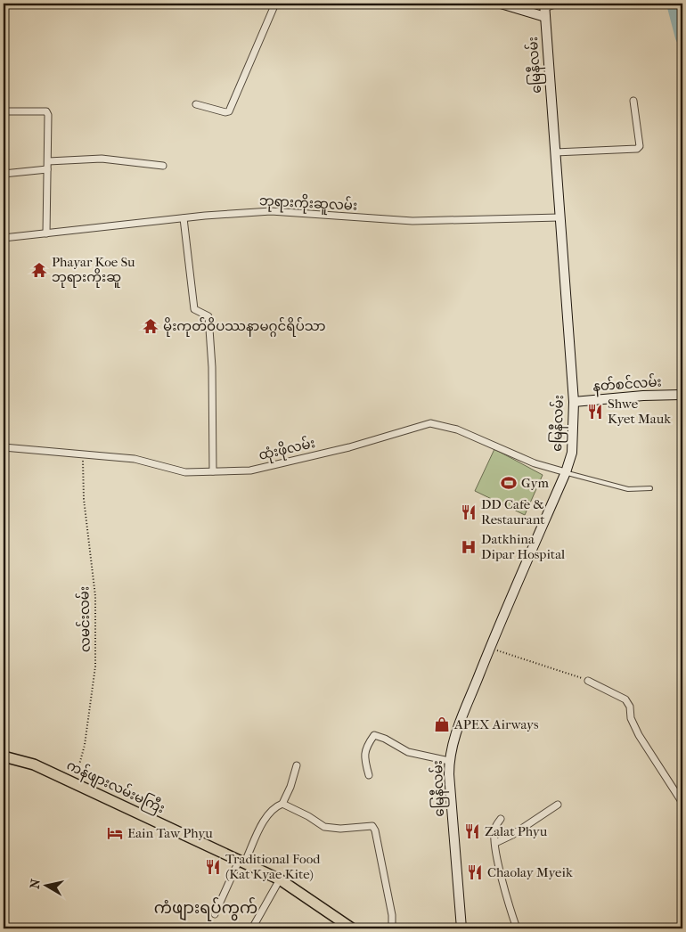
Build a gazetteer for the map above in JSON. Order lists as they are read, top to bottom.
{
  "streets": {
    "main road": ["မြေနီလမ်း", "နတ်စင်လမ်း", "ကန်ဖျားလမ်းမကြီး"],
    "street": ["ဘုရားကိုးဆူလမ်း", "ထုံးဖိုလမ်း"],
    "path": ["လမင်းလမ်း"]
  },
  "crossings": [
    ["မြေနီလမ်း", "ဘုရားကိုးဆူလမ်း"],
    ["မြေနီလမ်း", "နတ်စင်လမ်း"],
    ["မြေနီလမ်း", "ထုံးဖိုလမ်း"],
    ["ထုံးဖိုလမ်း", "လမင်းလမ်း"],
    ["လမင်းလမ်း", "ကန်ဖျားလမ်းမကြီး"]
  ],
  "districts": ["ကံဖျားရပ်ကွက်"],
  "places": {
    "temple": ["Phayar Koe Su ဘုရားကိုးဆူ", "မိုးကုတ်ဝိပဿနာမဂ္ဂင်ရိပ်သာ"],
    "restaurant": [
      "Shwe Kyet Mauk",
      "DD Cafe & Restaurant",
      "Zalat Phyu",
      "Traditional Food (Kat Kyae Kite)",
      "Chaolay Myeik"
    ],
    "sports": ["Gym"],
    "hospital": ["Datkhina Dipar Hospital"],
    "shop": ["APEX Airways"],
    "hotel": ["Eain Taw Phyu"]
  },
  "north": "left"
}
